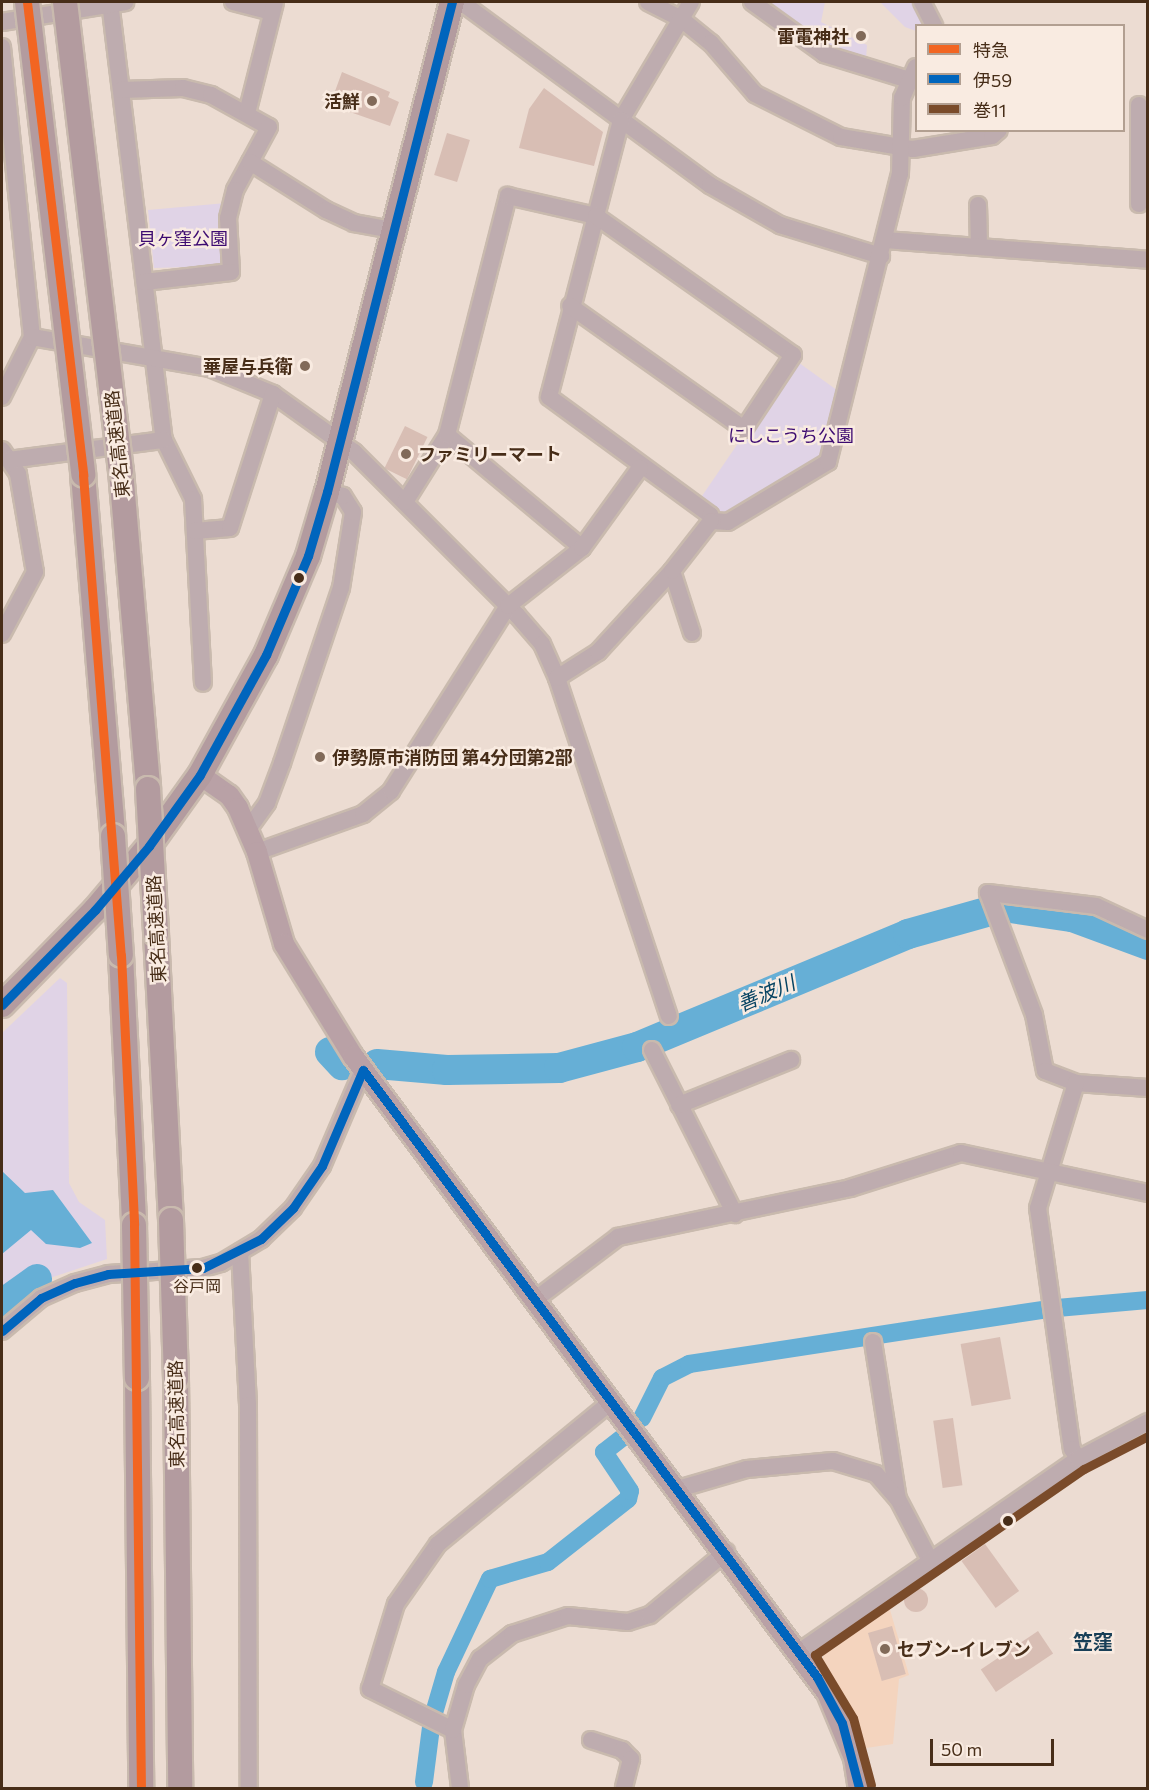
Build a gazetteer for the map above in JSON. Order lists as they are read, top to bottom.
{
  "streets": {
    "highway": ["東名高速道路"]
  },
  "districts": ["笠窪"],
  "water": ["善波川"],
  "parks": ["貝ヶ窪公園", "にしこうち公園"],
  "places": [
    "雷電神社",
    "活鮮",
    "華屋与兵衛",
    "ファミリーマート",
    "伊勢原市消防団 第4分団第2部",
    "谷戸岡",
    "セブン-イレブン"
  ],
  "lines": ["transit line 特急", "transit line 伊59", "transit line 巻11"],
  "legend": ["特急", "伊59", "巻11"],
  "scale_bar": "50 m"
}
